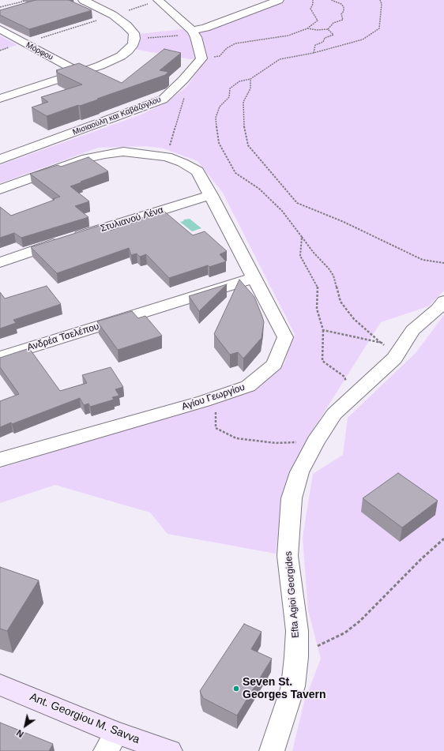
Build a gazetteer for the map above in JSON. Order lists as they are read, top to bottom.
{
  "streets": {
    "main road": ["Ant. Georgiou M. Savva"],
    "street": [
      "Μόρφου",
      "Μισιαούλη και Καβάζογλου",
      "Στυλιανού Λένα",
      "Ανδρέα Τσελέπου",
      "Αγίου Γεωργίου",
      "Efta Agioi Georgides"
    ]
  },
  "crossings": [
    ["Στυλιανού Λένα", "Αγίου Γεωργίου"],
    ["Ανδρέα Τσελέπου", "Αγίου Γεωργίου"]
  ],
  "places": ["Seven St. Georges Tavern"],
  "north": "bottom left"
}
